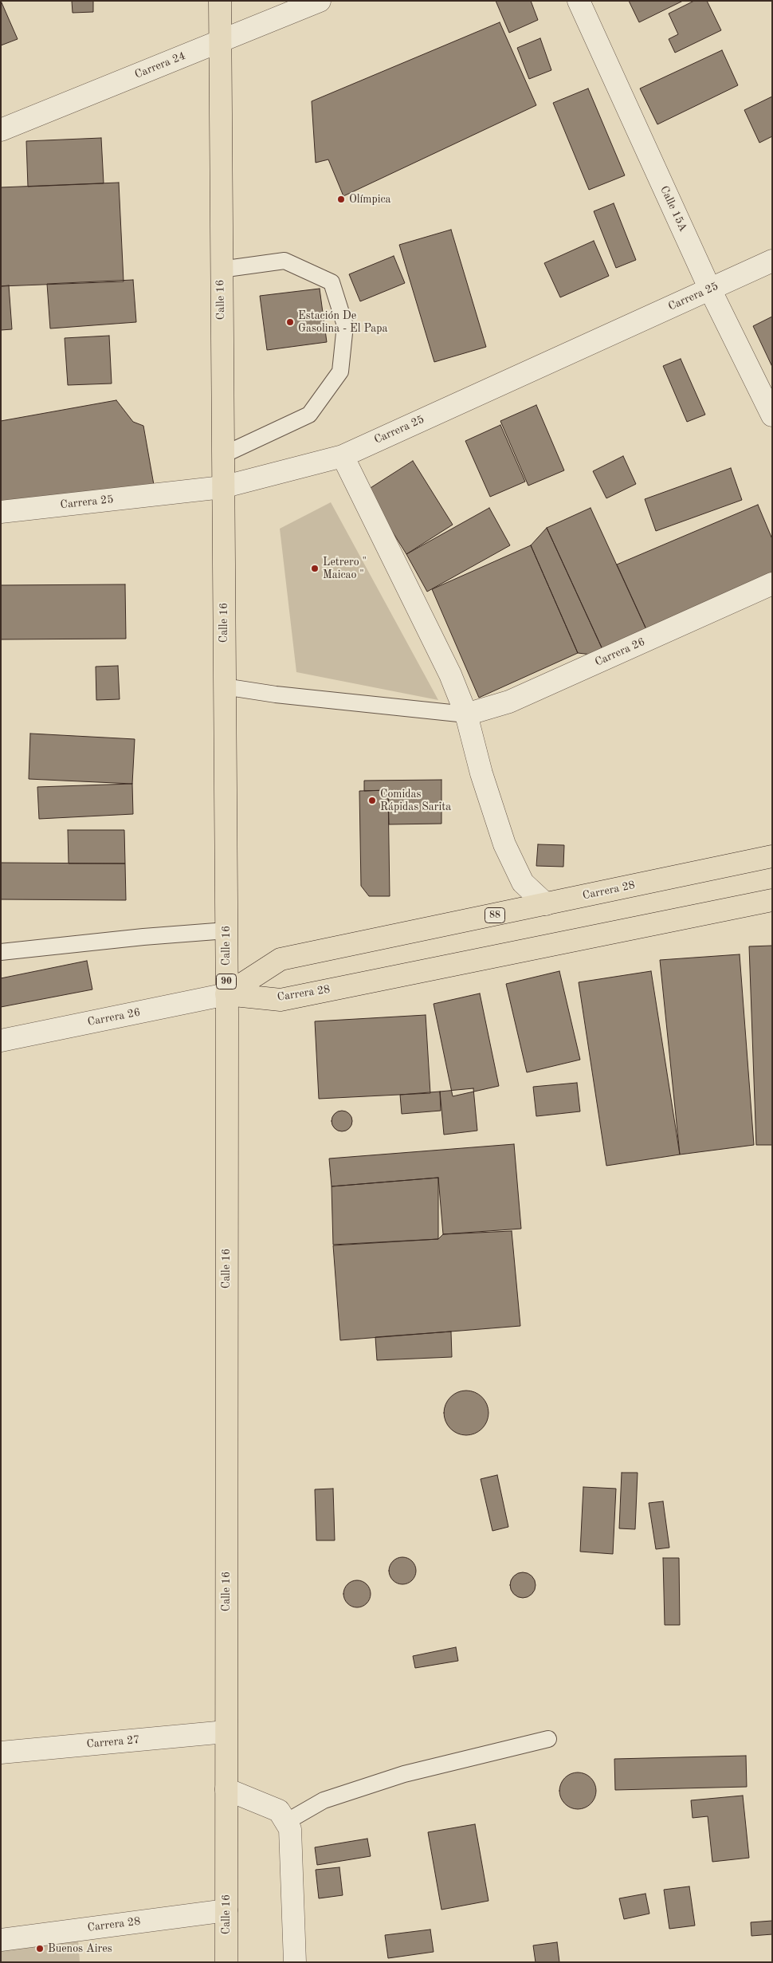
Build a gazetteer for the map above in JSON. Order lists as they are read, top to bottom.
{
  "streets": {
    "highway": [
      "Calle 16",
      "Carrera 28",
      "88",
      "90"
    ],
    "street": [
      "Carrera 24",
      "Calle 15A",
      "Carrera 25",
      "Carrera 26",
      "Carrera 27"
    ]
  },
  "crossings": [
    ["Carrera 24", "Calle 16"],
    ["Calle 15A", "Carrera 25"],
    ["Carrera 25", "Calle 16"],
    ["Calle 16", "Carrera 26"],
    ["Calle 16", "Carrera 28"],
    ["Calle 16", "Carrera 27"],
    ["Carrera 26", "Carrera 28"]
  ],
  "places": [
    "Olímpica",
    "Estación De Gasolina - El Papa",
    "Letrero \" Maicao \"",
    "Comidas Rápidas Sarita",
    "Buenos Aires"
  ]
}
